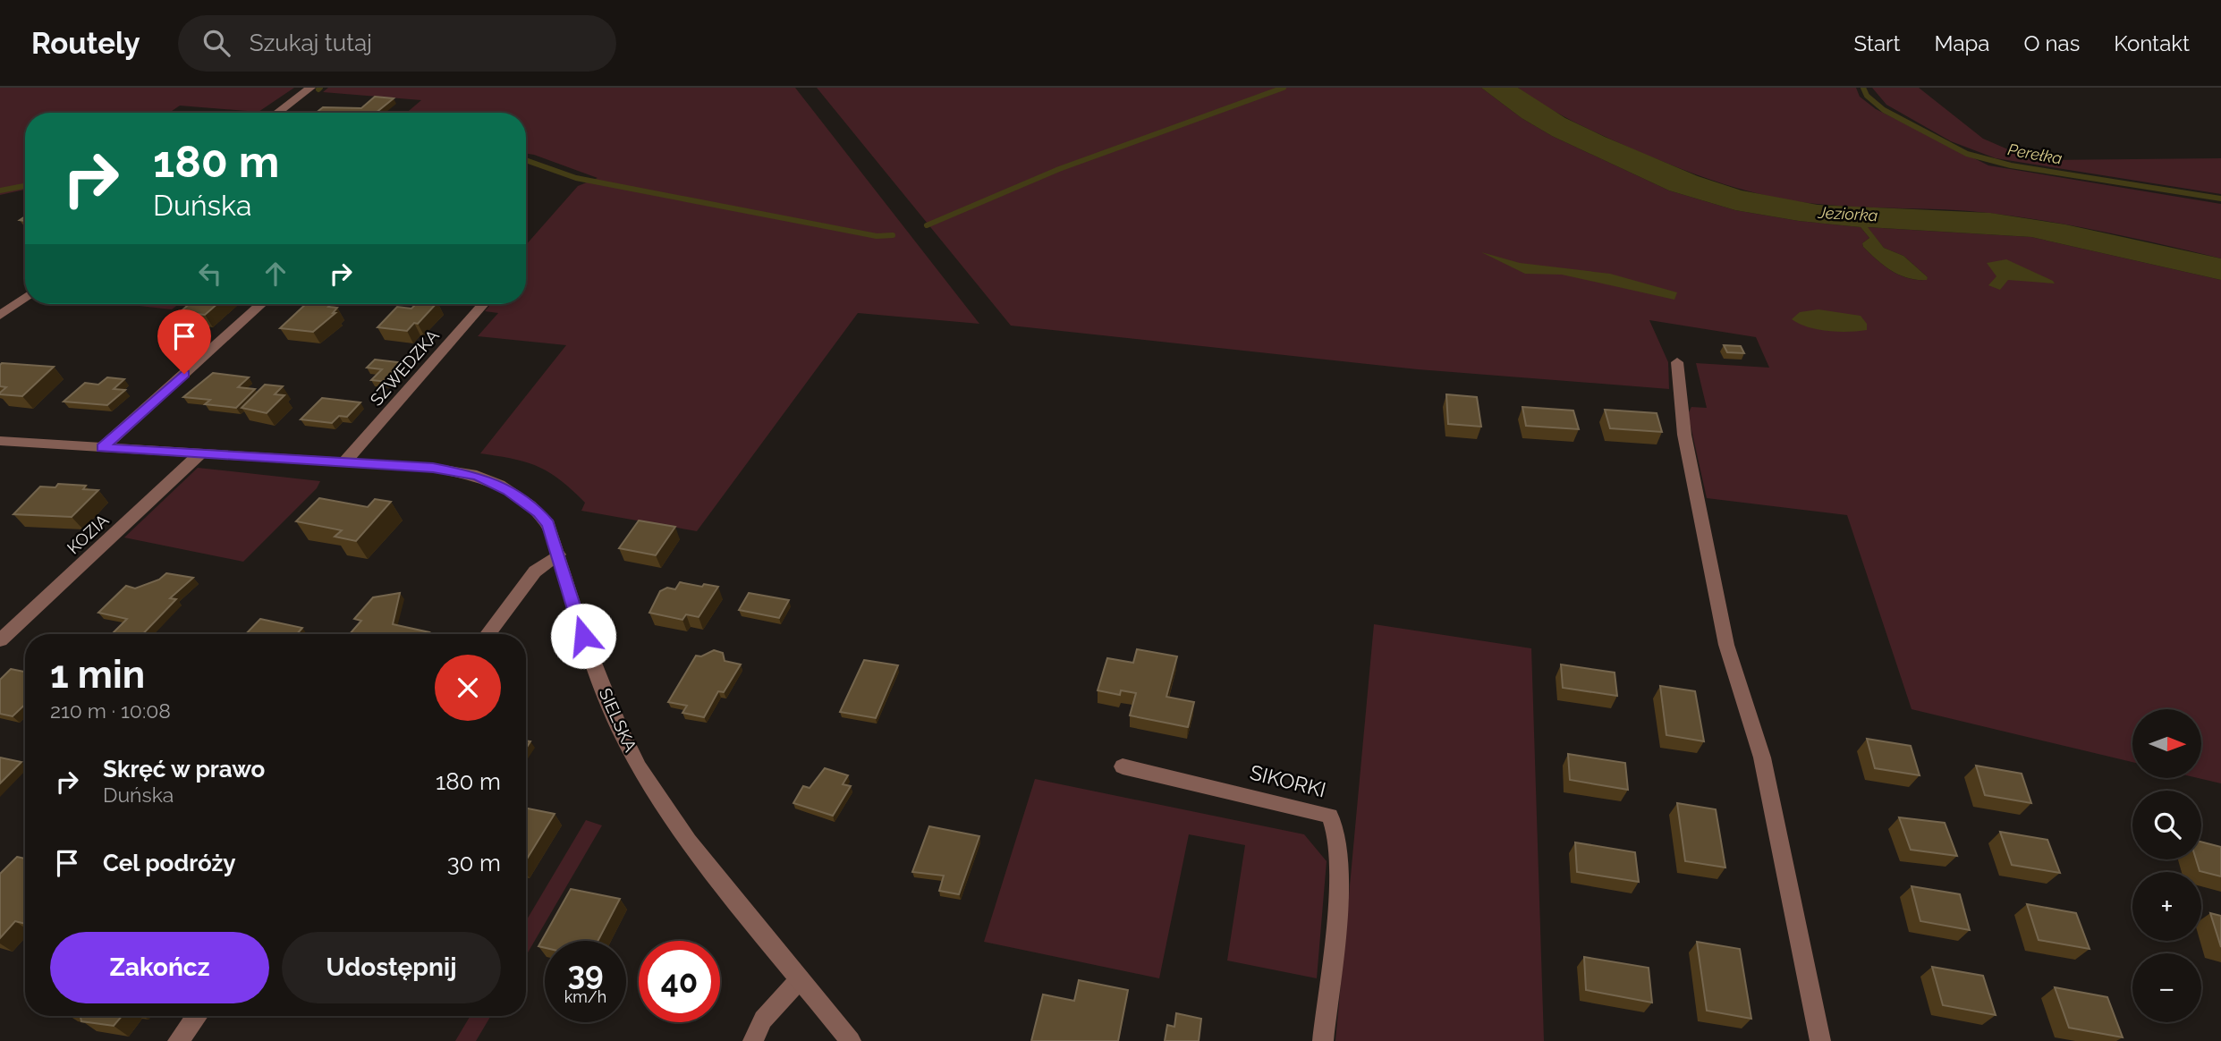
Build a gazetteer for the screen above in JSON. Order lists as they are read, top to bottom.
{
  "streets": {
    "street": [
      "SZWEDZKA",
      "KOZIA",
      "SIELSKA",
      "SIKORKI"
    ]
  },
  "crossings": [
    ["SZWEDZKA", "SIELSKA"],
    ["KOZIA", "SIELSKA"]
  ],
  "water": ["Perełka", "Jeziorka"],
  "north": "right",
  "page": {
    "header": "Routely",
    "search": "Szukaj tutaj",
    "nav": [
      "Start",
      "Mapa",
      "O nas",
      "Kontakt"
    ],
    "turn": ["180 m", "Duńska"],
    "heading": ["1 min", "210 m · 10:08"],
    "map_buttons": ["+", "−"],
    "list": [
      {
        "name": "Skręć w prawo",
        "note": "Duńska",
        "value": "180 m"
      },
      {
        "name": "Cel podróży",
        "value": "30 m"
      }
    ],
    "buttons": ["Zakończ", "Udostępnij"],
    "speed": "39 km/h",
    "limit": "40"
  }
}
